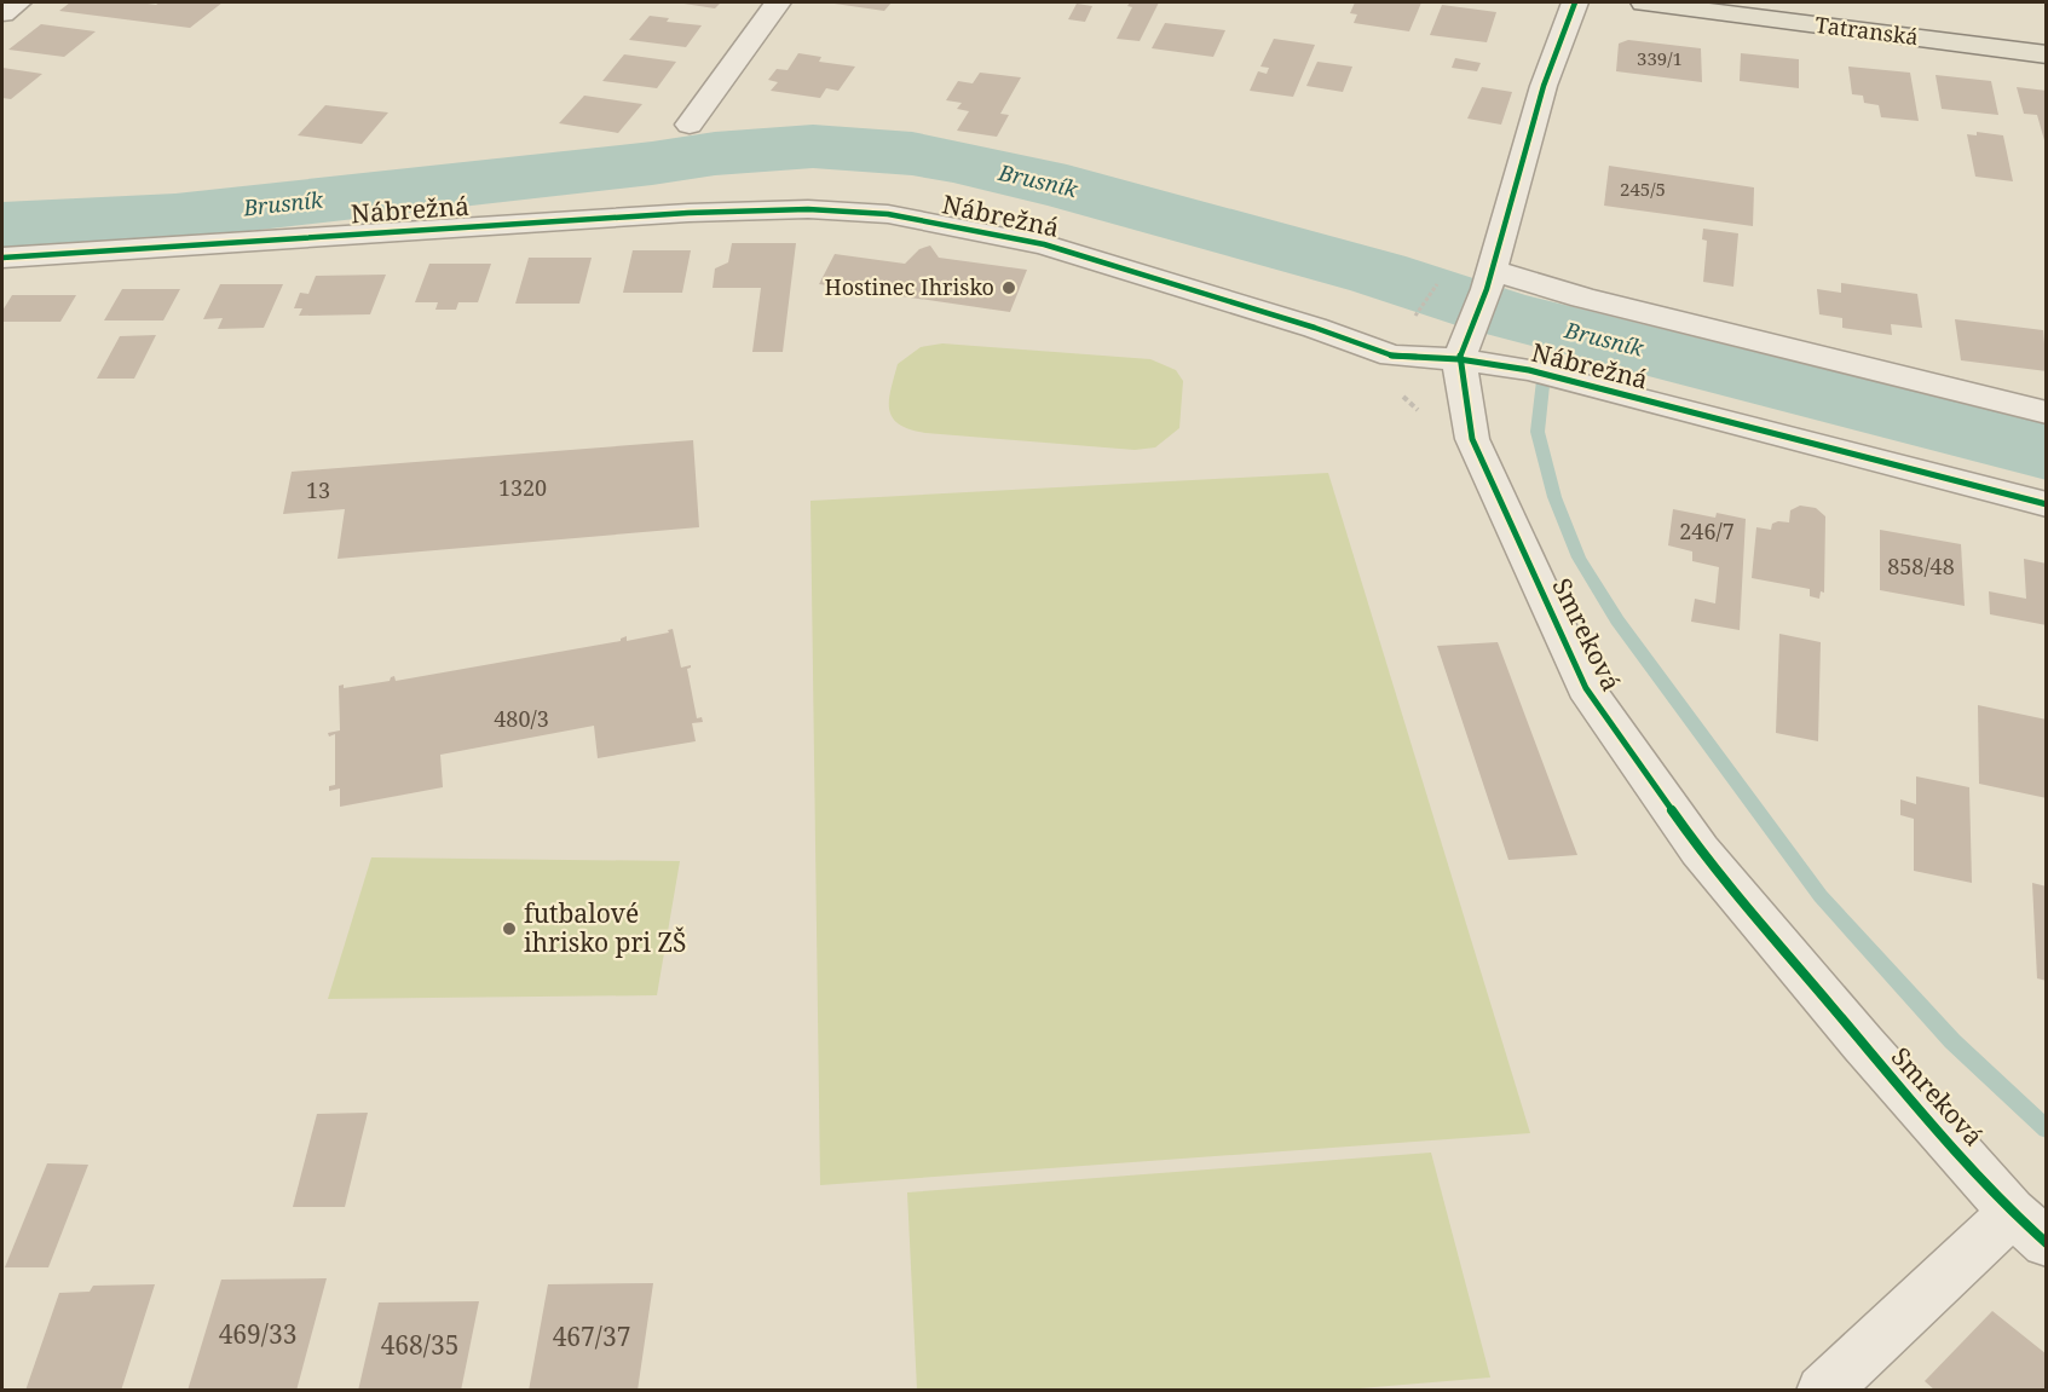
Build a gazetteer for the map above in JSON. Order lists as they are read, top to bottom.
{
  "streets": {
    "main road": ["Tatranská"],
    "street": ["Nábrežná", "Smreková"]
  },
  "crossings": [
    ["Nábrežná", "Smreková"]
  ],
  "water": ["Brusník"],
  "places": ["Hostinec Ihrisko", "futbalové ihrisko pri ZŠ"],
  "house_numbers": [
    "339/1",
    "245/5",
    "1320",
    "13",
    "246/7",
    "858/48",
    "480/3",
    "469/33",
    "467/37",
    "468/35"
  ]
}
